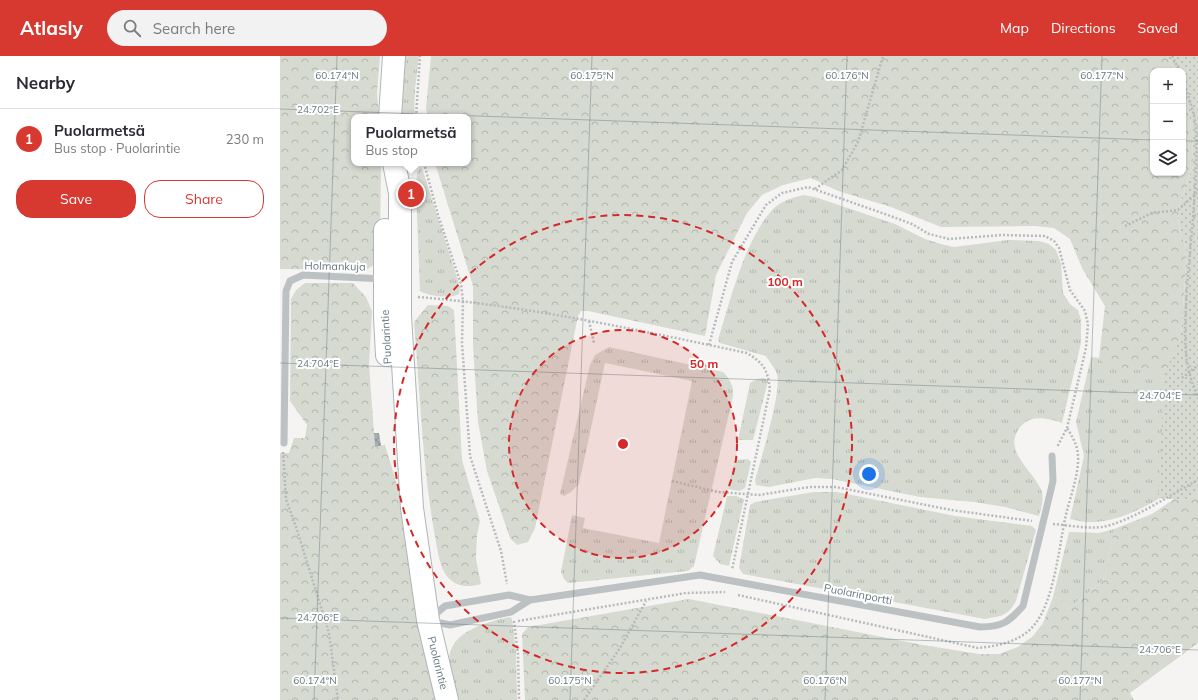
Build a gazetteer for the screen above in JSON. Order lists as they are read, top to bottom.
{
  "streets": {
    "main road": ["Puolarintie"],
    "street": ["Holmankuja", "Puolarinportti"]
  },
  "crossings": [
    ["Holmankuja", "Puolarintie"],
    ["Puolarintie", "Puolarinportti"]
  ],
  "page": {
    "header": "Atlasly",
    "search": "Search here",
    "nav": ["Map", "Directions", "Saved"],
    "heading": "Nearby",
    "map_buttons": ["+", "−"],
    "list": [
      {
        "mark": "1",
        "name": "Puolarmetsä",
        "note": "Bus stop · Puolarintie",
        "value": "230 m"
      }
    ],
    "popup": ["Puolarmetsä", "Bus stop"],
    "buttons": ["Save", "Share"],
    "pins": "1"
  },
  "coordinates": [
    "60.174°N",
    "60.175°N",
    "60.176°N",
    "60.177°N",
    "24.702°E",
    "24.704°E",
    "24.706°E"
  ],
  "rings": ["100 m", "50 m"]
}
